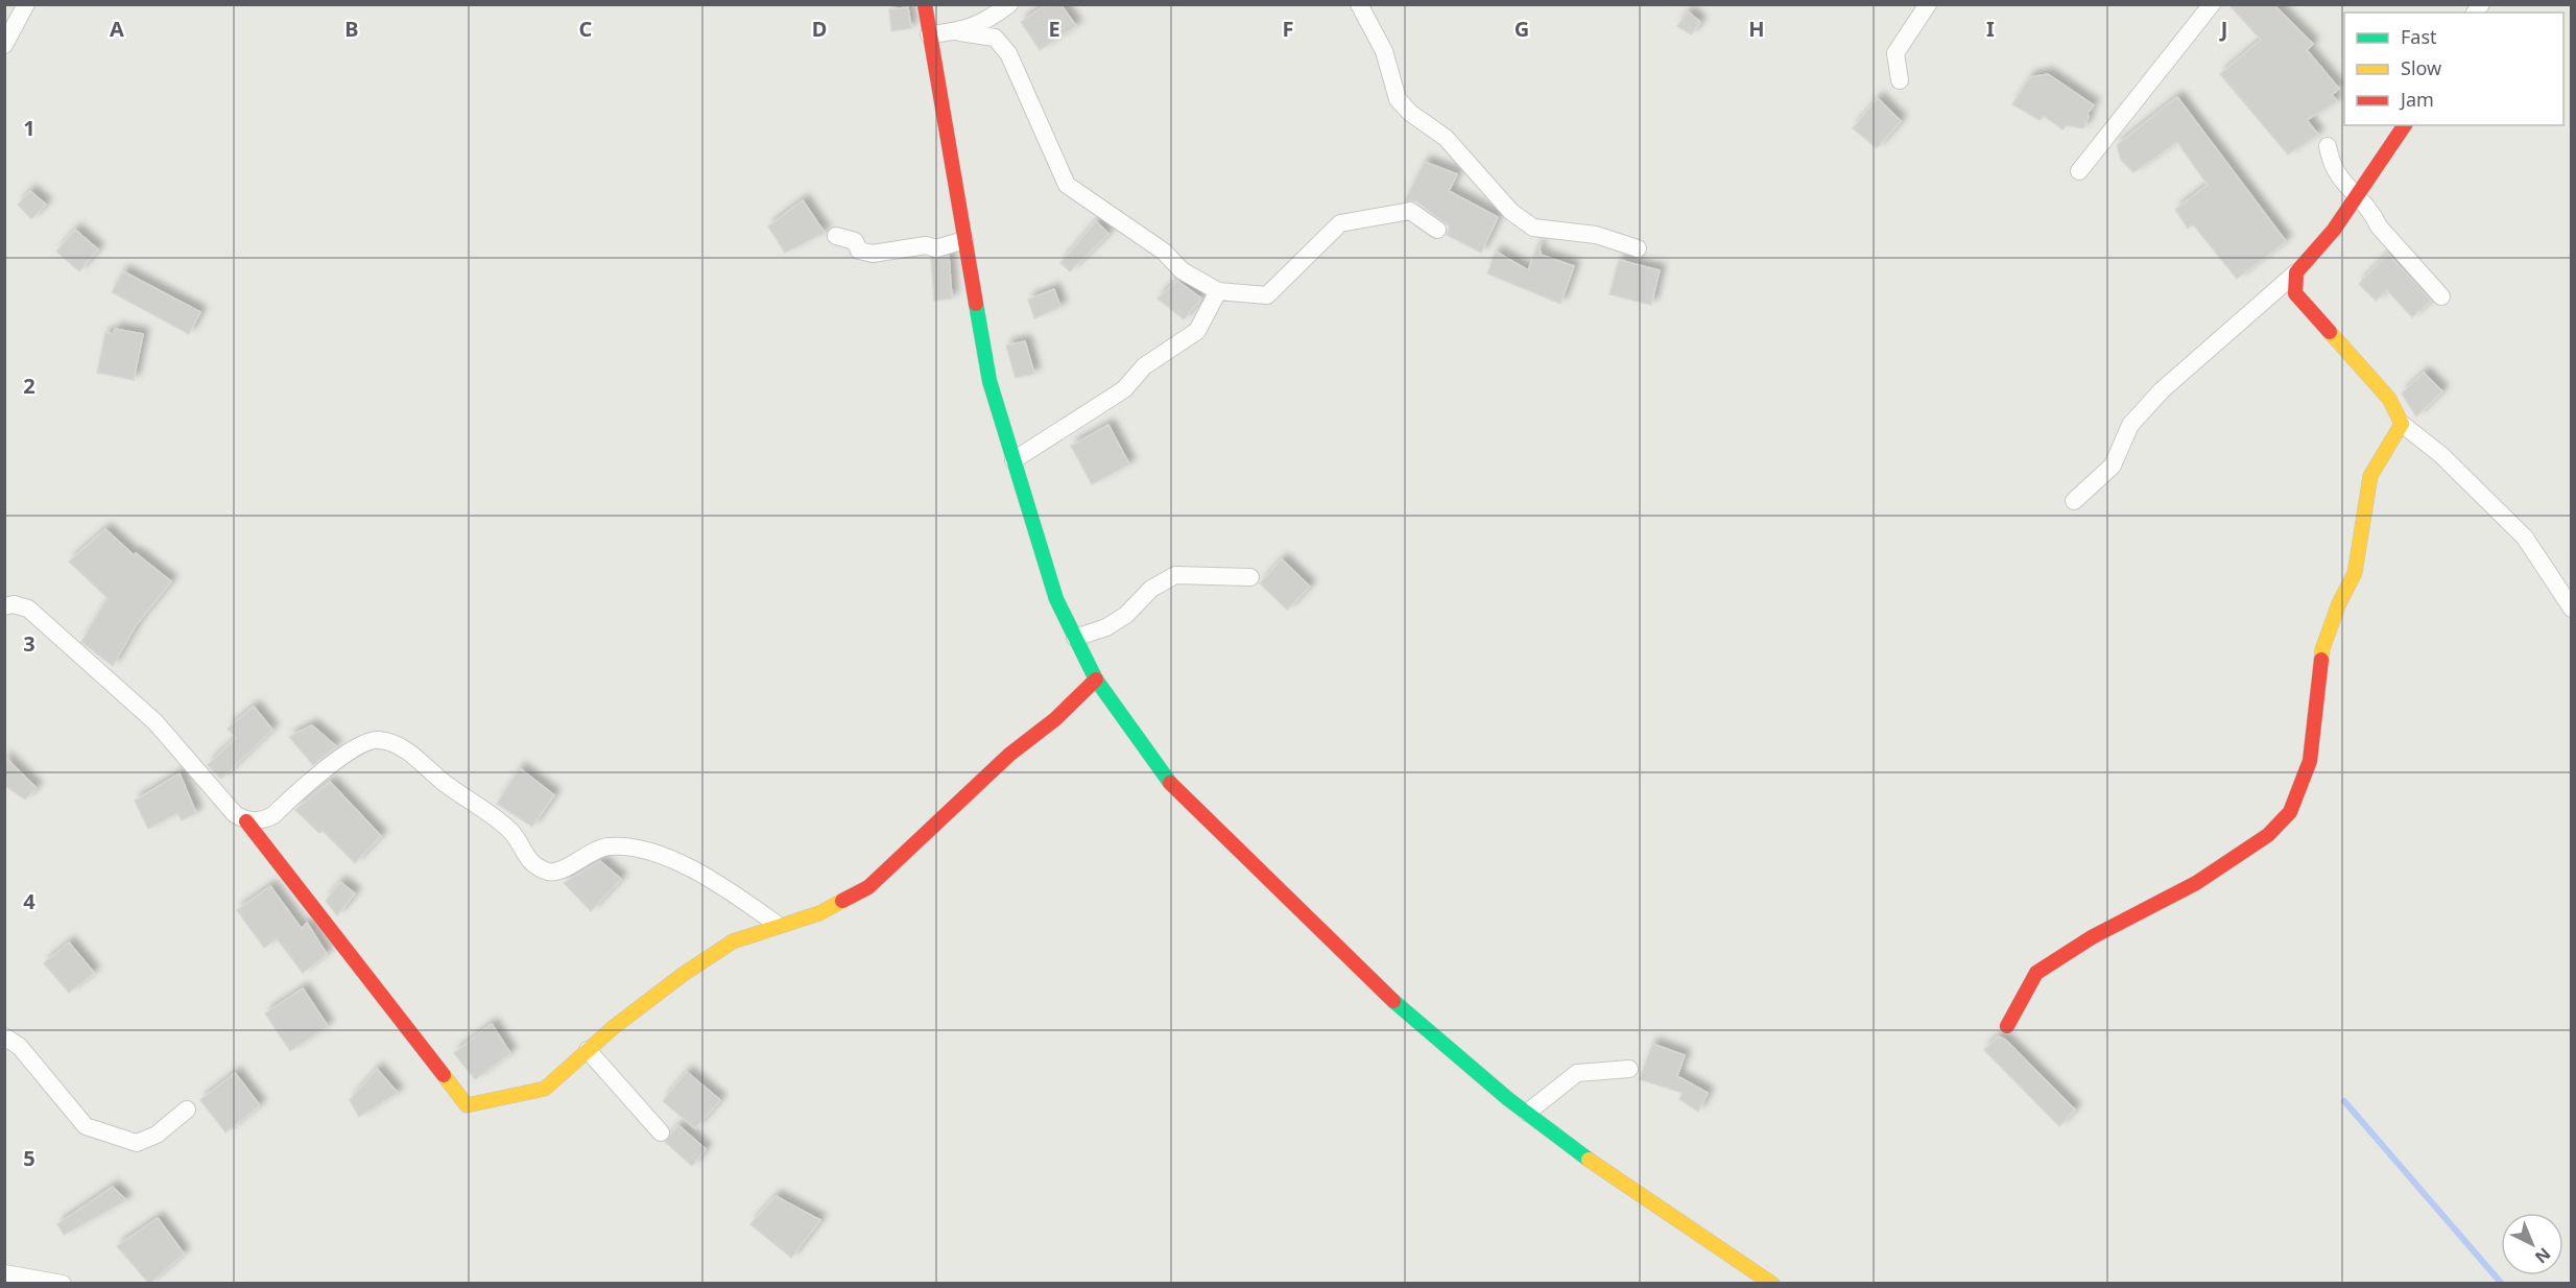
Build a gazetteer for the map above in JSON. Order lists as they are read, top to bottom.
{
  "legend": ["Fast", "Slow", "Jam"],
  "north": "bottom right",
  "grid": {
    "columns": [
      "A",
      "B",
      "C",
      "D",
      "E",
      "F",
      "G",
      "H",
      "I",
      "J"
    ],
    "rows": [
      "1",
      "2",
      "3",
      "4",
      "5"
    ]
  }
}
